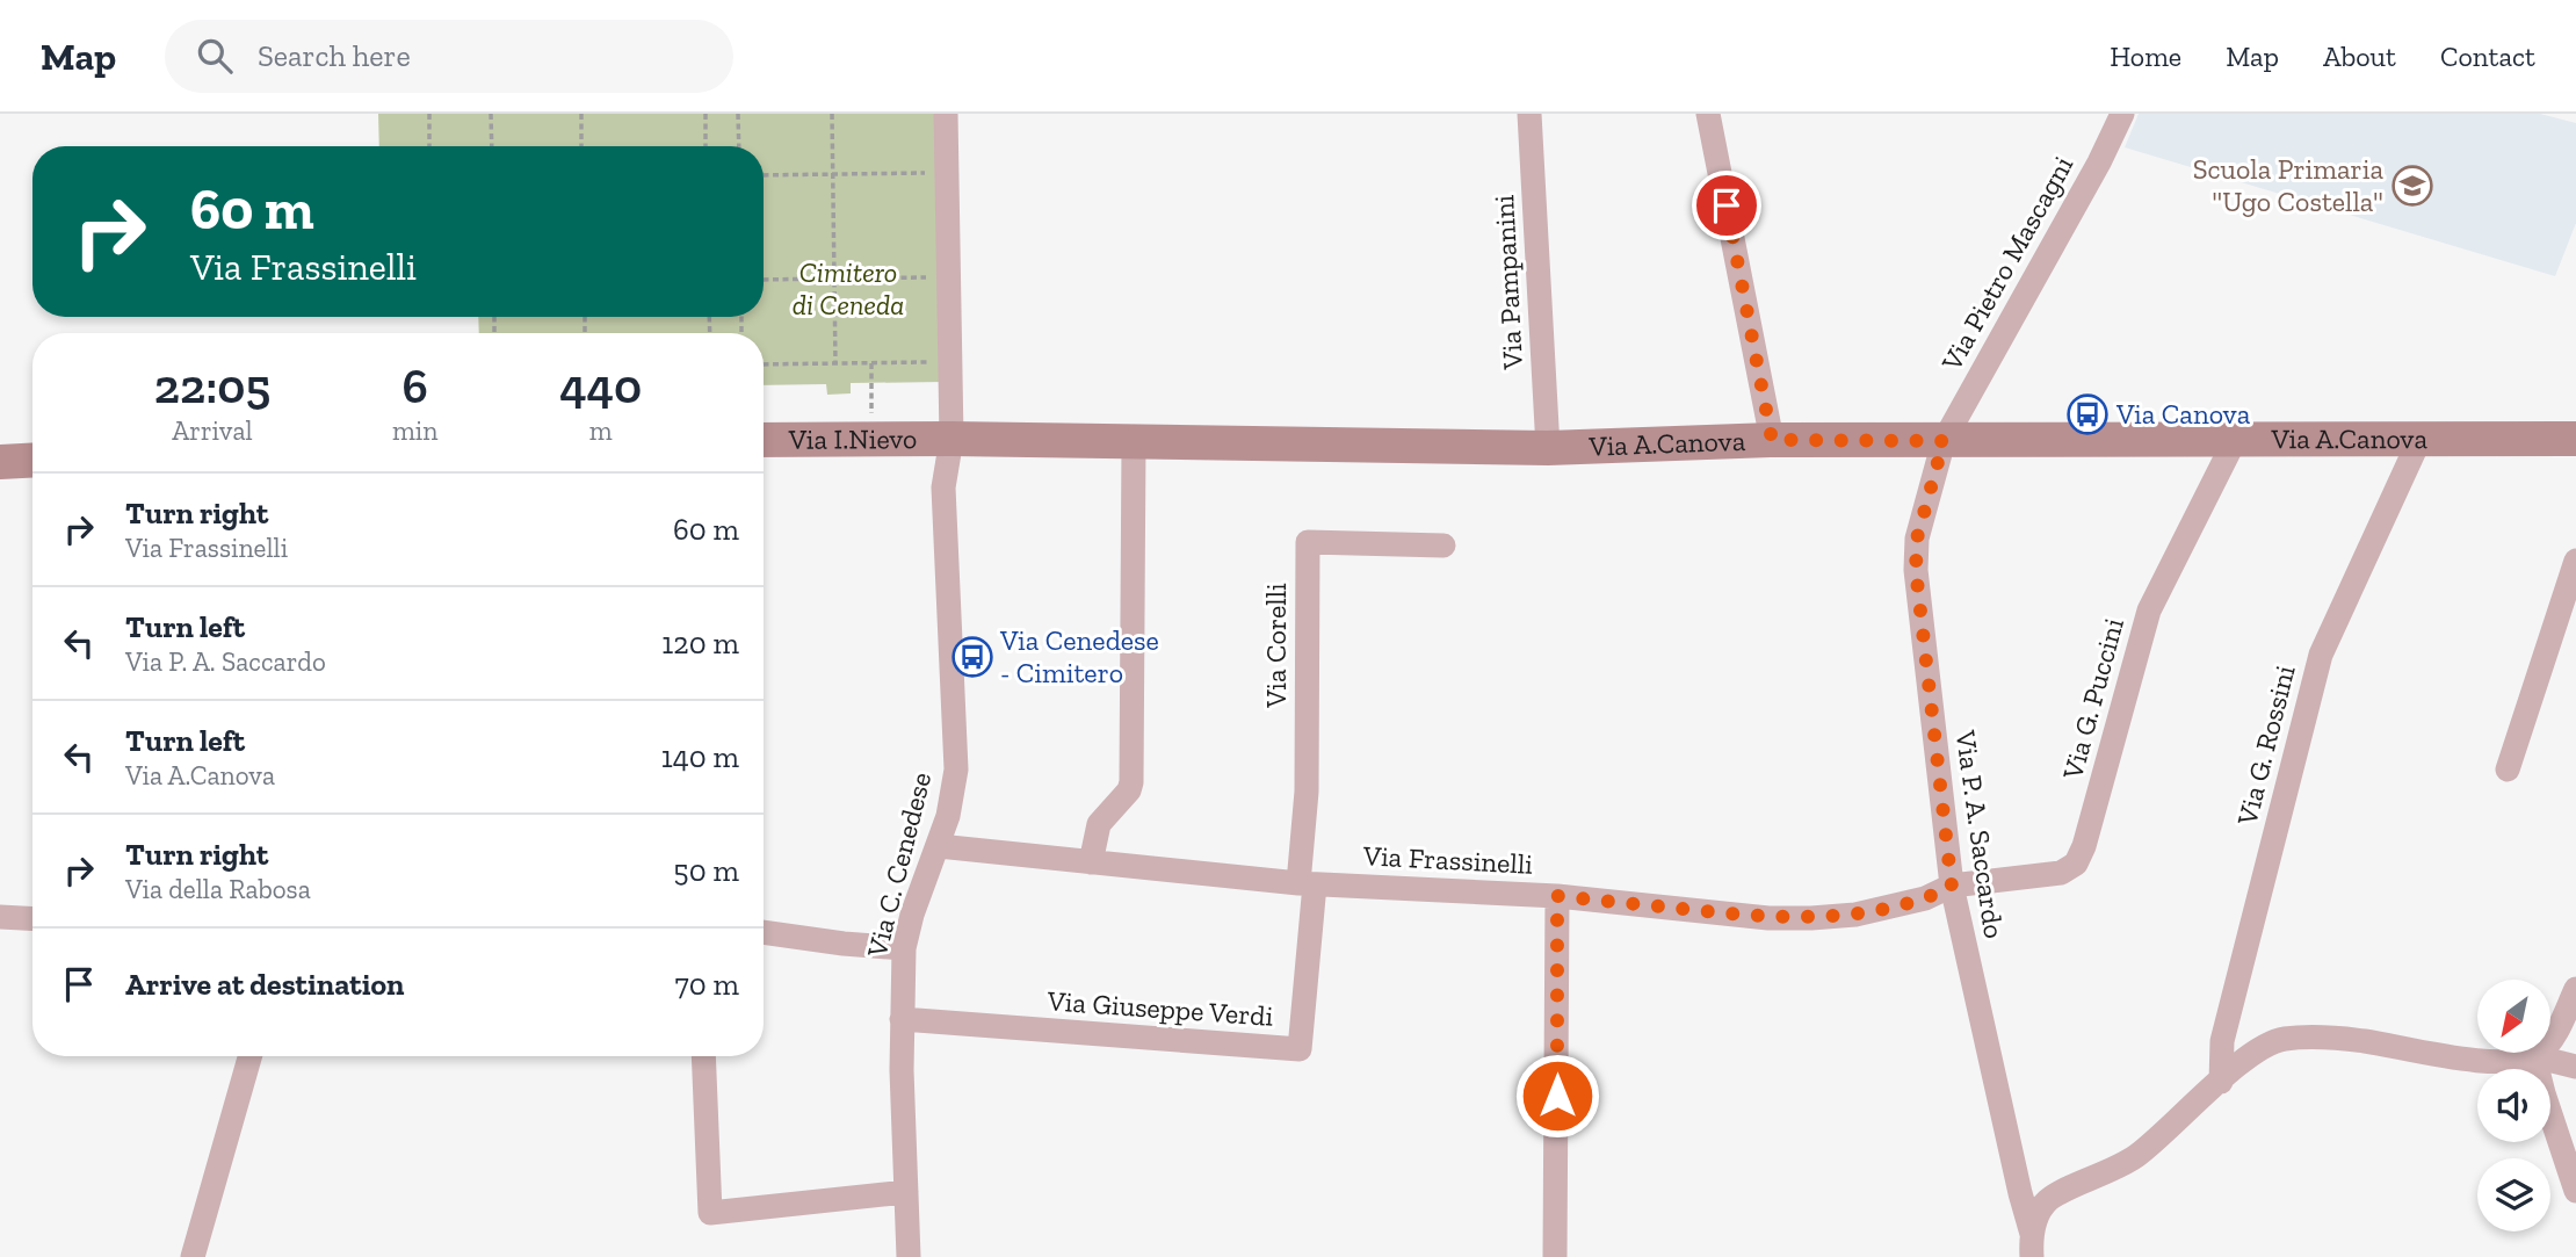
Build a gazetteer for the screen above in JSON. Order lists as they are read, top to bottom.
{
  "streets": {
    "street": [
      "Via Pietro Mascagni",
      "Via Pampanini",
      "Via I.Nievo",
      "Via A.Canova",
      "Via Corelli",
      "Via G. Puccini",
      "Via G. Rossini",
      "Via P. A. Saccardo",
      "Via Frassinelli",
      "Via C. Cenedese",
      "Via Giuseppe Verdi"
    ]
  },
  "crossings": [
    ["Via Pietro Mascagni", "Via A.Canova"],
    ["Via Pietro Mascagni", "Via P. A. Saccardo"],
    ["Via Pampanini", "Via A.Canova"],
    ["Via I.Nievo", "Via A.Canova"],
    ["Via I.Nievo", "Via C. Cenedese"],
    ["Via A.Canova", "Via G. Puccini"],
    ["Via A.Canova", "Via G. Rossini"],
    ["Via A.Canova", "Via P. A. Saccardo"],
    ["Via A.Canova", "Via C. Cenedese"],
    ["Via Corelli", "Via Frassinelli"],
    ["Via Corelli", "Via Giuseppe Verdi"],
    ["Via G. Puccini", "Via P. A. Saccardo"],
    ["Via G. Puccini", "Via Frassinelli"],
    ["Via P. A. Saccardo", "Via Frassinelli"],
    ["Via Frassinelli", "Via C. Cenedese"],
    ["Via Frassinelli", "Via Giuseppe Verdi"],
    ["Via C. Cenedese", "Via Giuseppe Verdi"]
  ],
  "parks": ["Cimitero di Ceneda"],
  "places": {
    "school or university": ["Scuola Primaria \"Ugo Costella\""],
    "bus stop": ["Via Canova", "Via Cenedese - Cimitero"]
  },
  "north": "bottom left",
  "page": {
    "header": "Map",
    "search": "Search here",
    "nav": [
      "Home",
      "Map",
      "About",
      "Contact"
    ],
    "turn": ["60 m", "Via Frassinelli"],
    "eta": [
      "22:05",
      "Arrival",
      "6",
      "min",
      "440",
      "m"
    ],
    "list": [
      {
        "name": "Turn right",
        "note": "Via Frassinelli",
        "value": "60 m"
      },
      {
        "name": "Turn left",
        "note": "Via P. A. Saccardo",
        "value": "120 m"
      },
      {
        "name": "Turn left",
        "note": "Via A.Canova",
        "value": "140 m"
      },
      {
        "name": "Turn right",
        "note": "Via della Rabosa",
        "value": "50 m"
      },
      {
        "name": "Arrive at destination",
        "value": "70 m"
      }
    ]
  }
}
